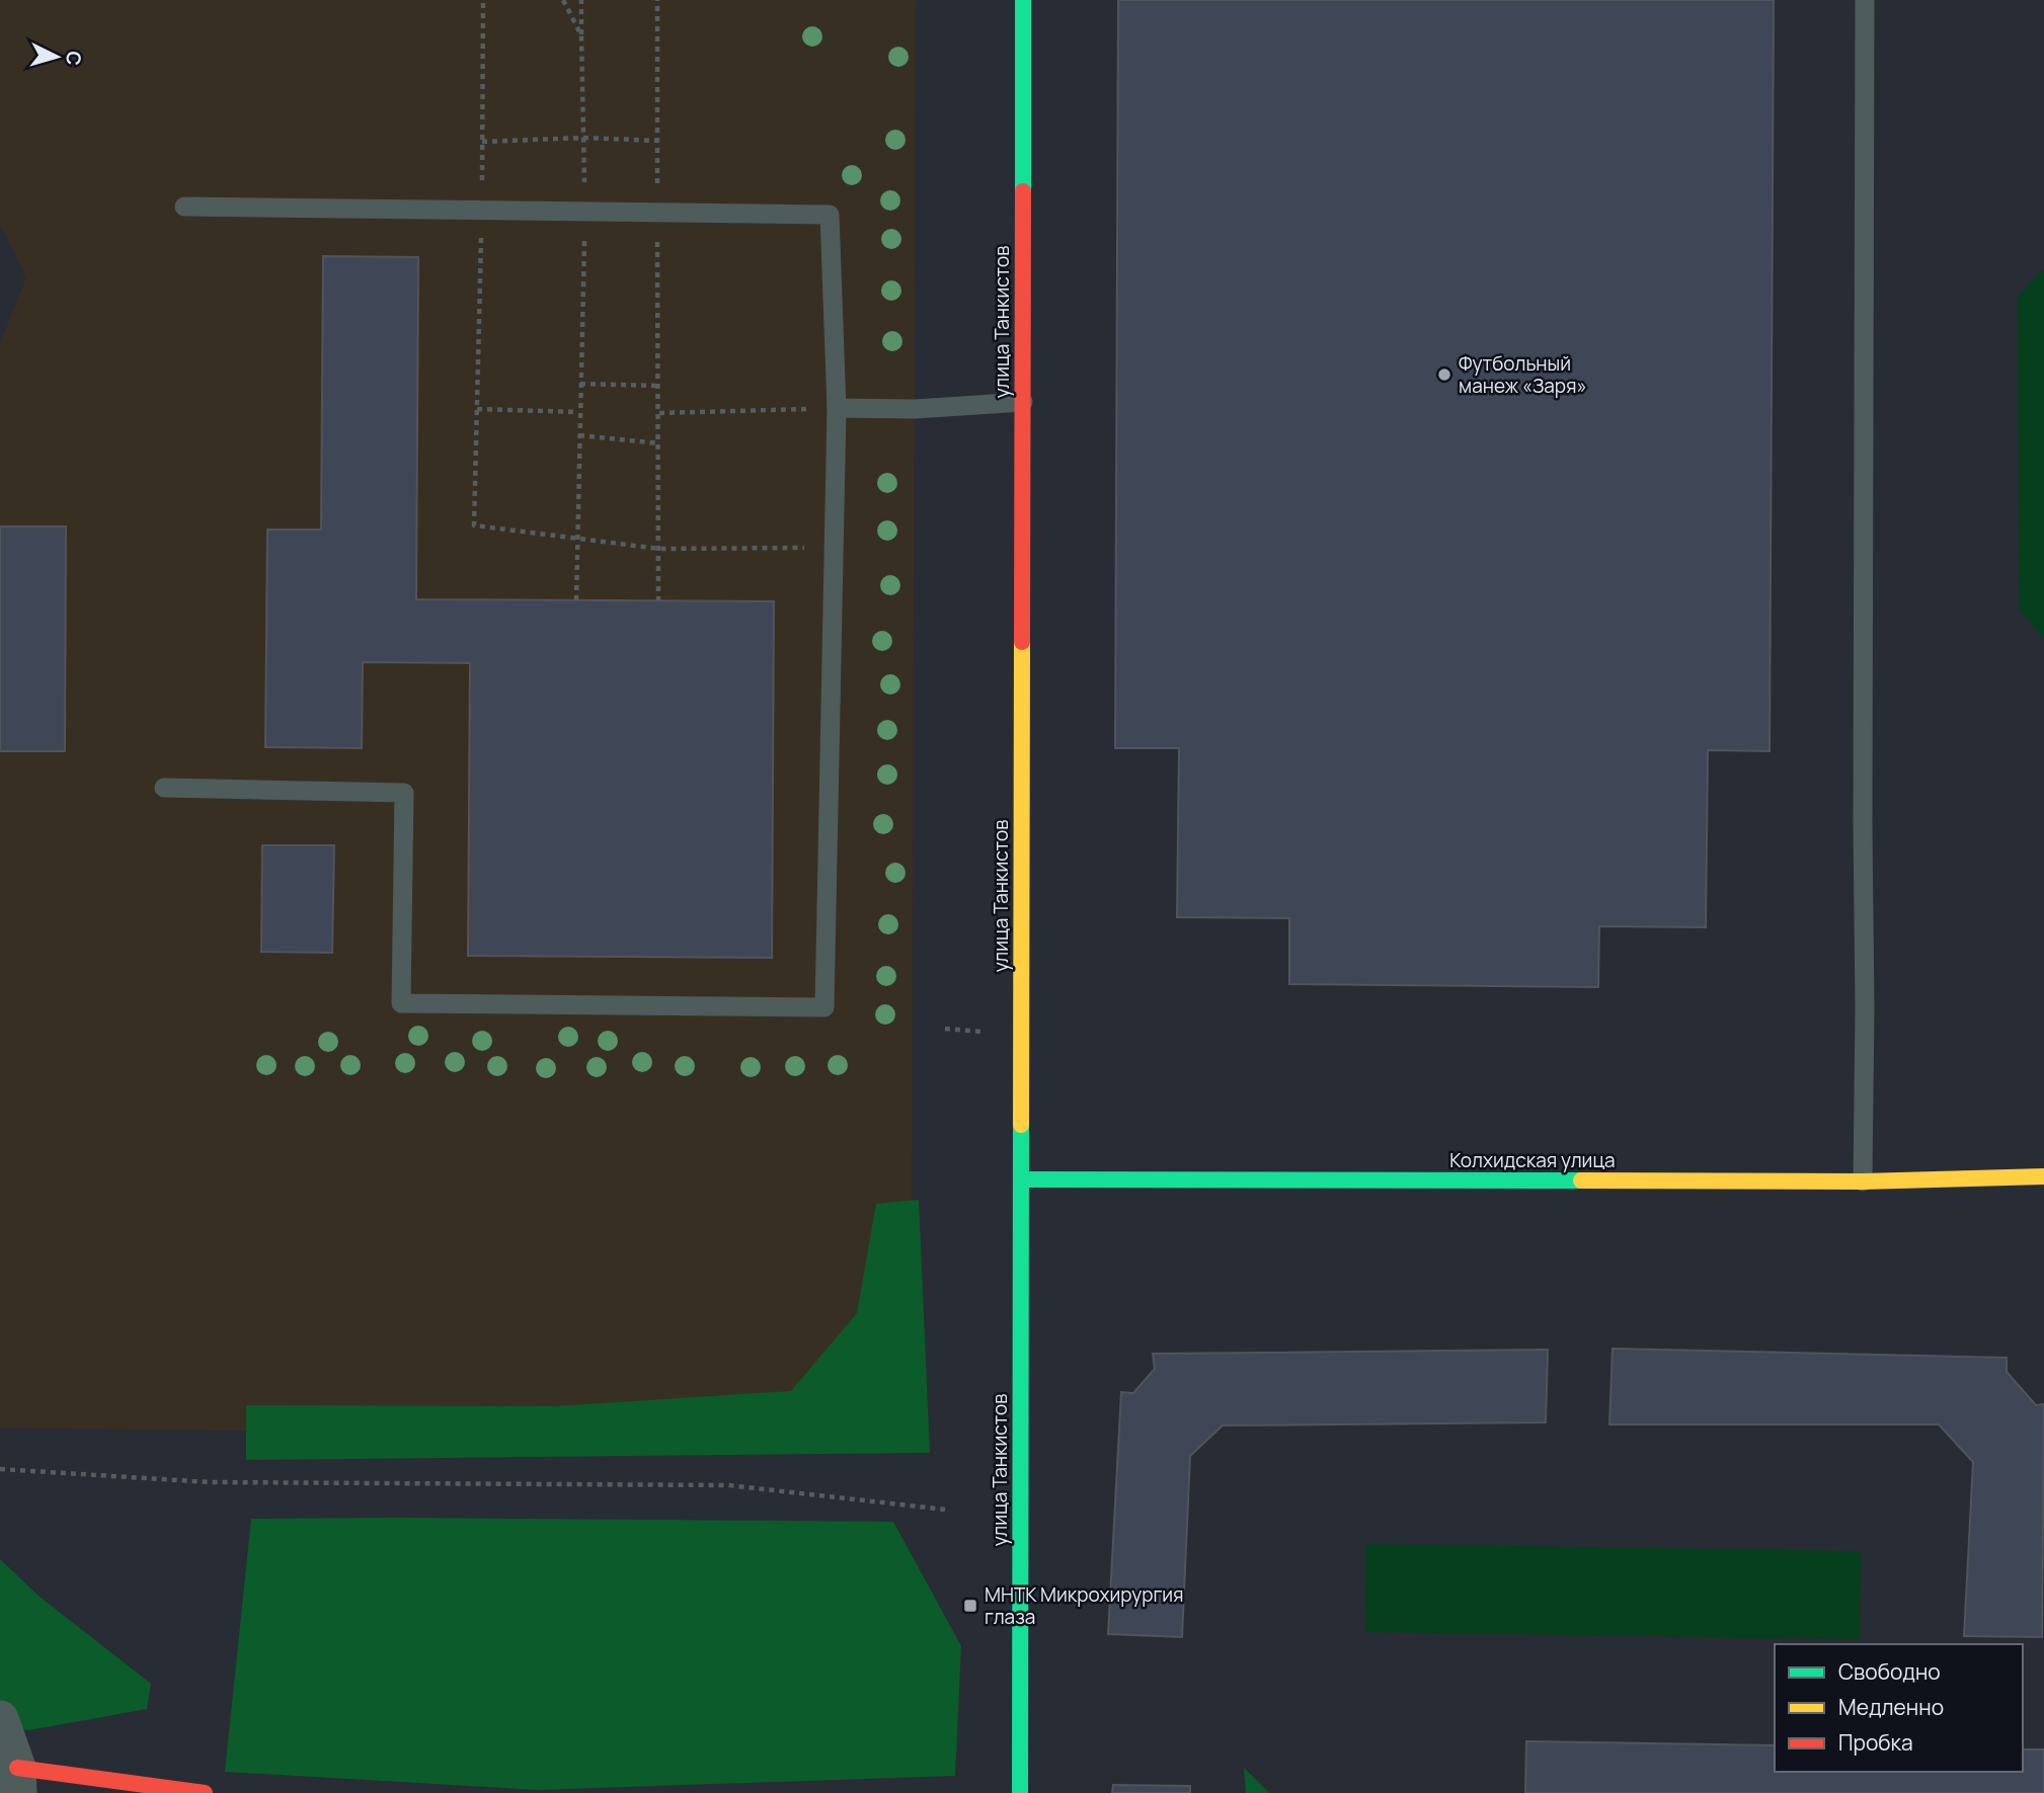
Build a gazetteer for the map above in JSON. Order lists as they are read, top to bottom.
{
  "streets": {
    "street": ["улица Танкистов", "Колхидская улица"]
  },
  "crossings": [
    ["улица Танкистов", "Колхидская улица"]
  ],
  "places": {
    "other": ["Футбольный манеж «Заря»"],
    "transit": ["МНТК Микрохирургия глаза"]
  },
  "legend": ["Свободно", "Медленно", "Пробка"],
  "north": "right"
}
